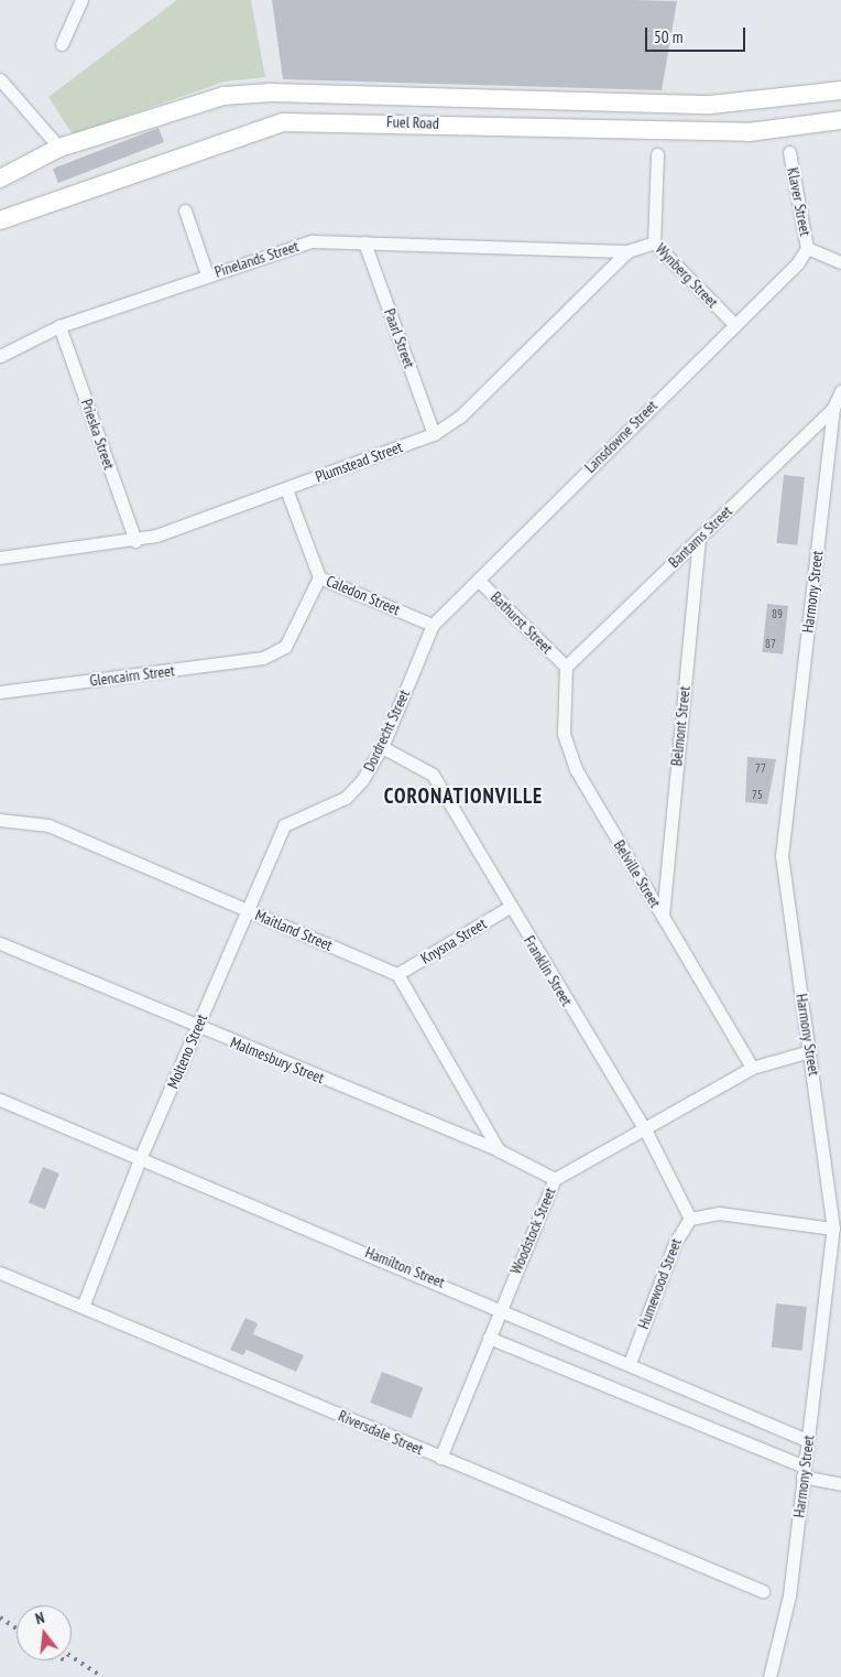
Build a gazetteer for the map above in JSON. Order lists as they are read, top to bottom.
{
  "streets": {
    "main road": ["Fuel Road"],
    "street": [
      "Klaver Street",
      "Pinelands Street",
      "Wynberg Street",
      "Paarl Street",
      "Prieska Street",
      "Lansdowne Street",
      "Plumstead Street",
      "Bantams Street",
      "Harmony Street",
      "Caledon Street",
      "Bathurst Street",
      "Glencairn Street",
      "Belmont Street",
      "Dordrecht Street",
      "Belville Street",
      "Maitland Street",
      "Knysna Street",
      "Franklin Street",
      "Molteno Street",
      "Malmesbury Street",
      "Woodstock Street",
      "Hamilton Street",
      "Humewood Street",
      "Riversdale Street"
    ]
  },
  "crossings": [
    ["Klaver Street", "Lansdowne Street"],
    ["Pinelands Street", "Paarl Street"],
    ["Pinelands Street", "Prieska Street"],
    ["Pinelands Street", "Plumstead Street"],
    ["Wynberg Street", "Lansdowne Street"],
    ["Wynberg Street", "Plumstead Street"],
    ["Paarl Street", "Plumstead Street"],
    ["Prieska Street", "Plumstead Street"],
    ["Lansdowne Street", "Caledon Street"],
    ["Lansdowne Street", "Bathurst Street"],
    ["Lansdowne Street", "Dordrecht Street"],
    ["Plumstead Street", "Caledon Street"],
    ["Bantams Street", "Harmony Street"],
    ["Bantams Street", "Bathurst Street"],
    ["Bantams Street", "Belmont Street"],
    ["Bantams Street", "Belville Street"],
    ["Harmony Street", "Woodstock Street"],
    ["Harmony Street", "Hamilton Street"],
    ["Caledon Street", "Glencairn Street"],
    ["Caledon Street", "Dordrecht Street"],
    ["Bathurst Street", "Belville Street"],
    ["Belmont Street", "Belville Street"],
    ["Dordrecht Street", "Franklin Street"],
    ["Dordrecht Street", "Molteno Street"],
    ["Belville Street", "Woodstock Street"],
    ["Maitland Street", "Knysna Street"],
    ["Maitland Street", "Molteno Street"],
    ["Knysna Street", "Franklin Street"],
    ["Franklin Street", "Woodstock Street"],
    ["Franklin Street", "Humewood Street"],
    ["Molteno Street", "Malmesbury Street"],
    ["Molteno Street", "Hamilton Street"],
    ["Molteno Street", "Riversdale Street"],
    ["Malmesbury Street", "Woodstock Street"],
    ["Woodstock Street", "Hamilton Street"],
    ["Woodstock Street", "Riversdale Street"],
    ["Hamilton Street", "Humewood Street"]
  ],
  "districts": ["CORONATIONVILLE"],
  "house_numbers": [
    "89",
    "87",
    "77",
    "75"
  ],
  "scale_bar": "50 m",
  "north": "top"
}
